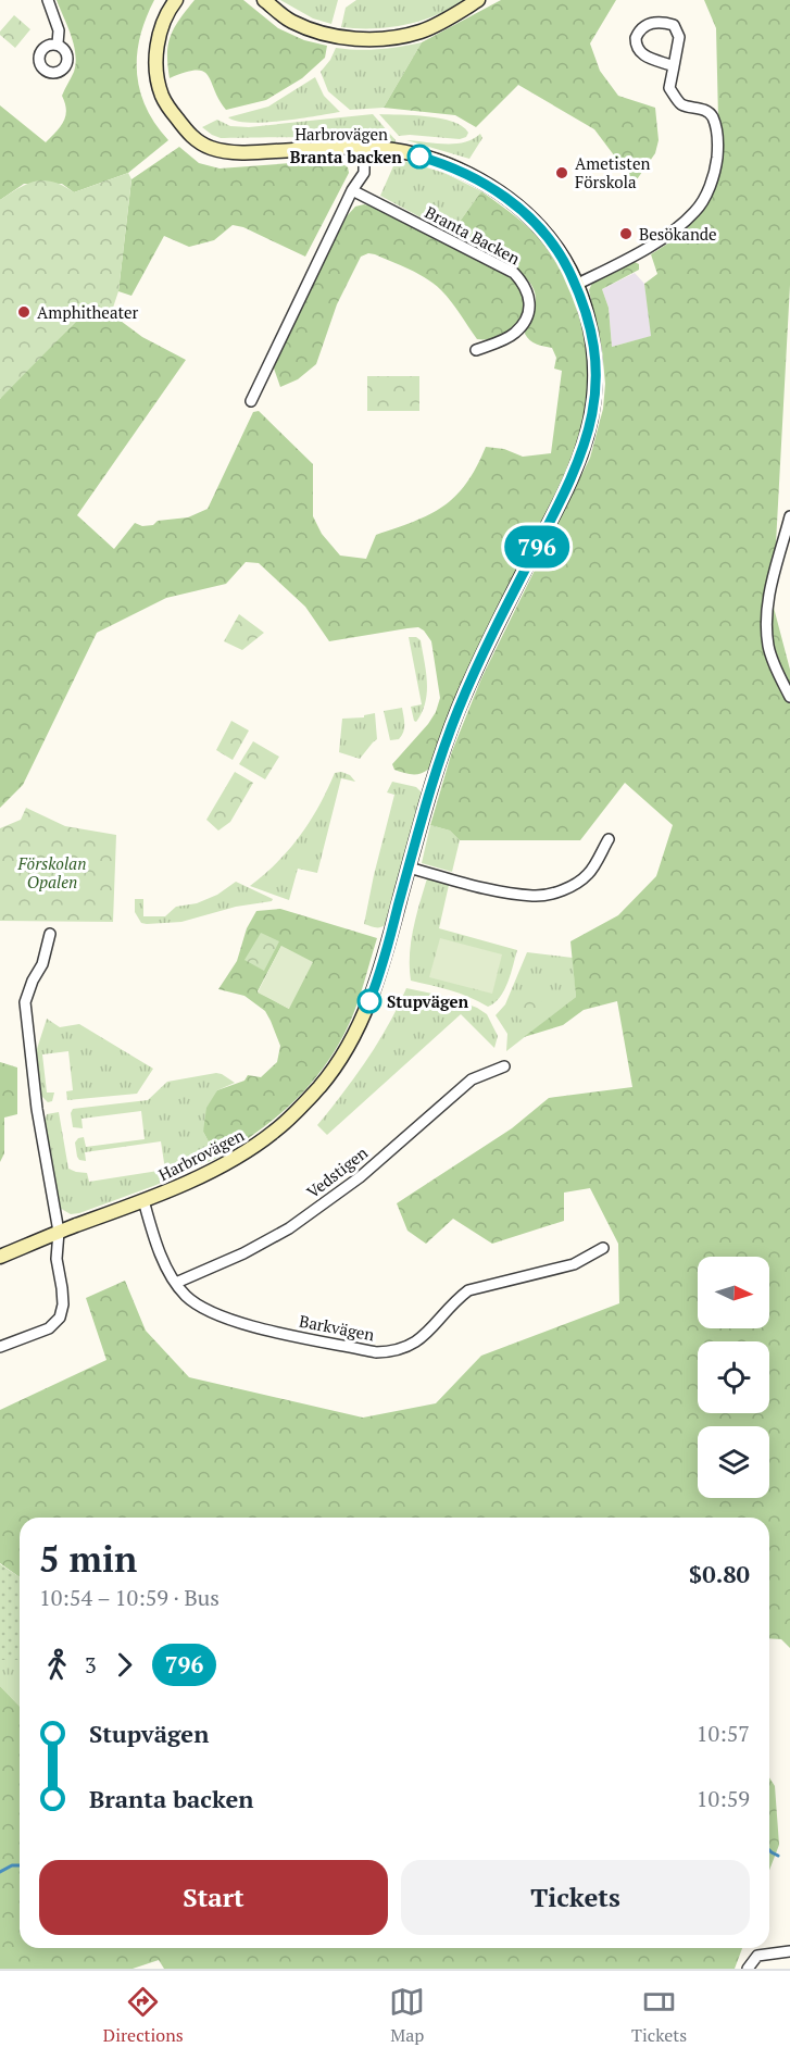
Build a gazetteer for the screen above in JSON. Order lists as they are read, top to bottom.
{
  "streets": {
    "street": [
      "Harbrovägen",
      "Branta Backen",
      "Vedstigen",
      "Barkvägen"
    ]
  },
  "crossings": [
    ["Harbrovägen", "Barkvägen"],
    ["Vedstigen", "Barkvägen"]
  ],
  "parks": ["Förskolan Opalen"],
  "places": [
    "Branta backen",
    "Ametisten Förskola",
    "Besökande",
    "Amphitheater",
    "Stupvägen"
  ],
  "lines": ["bus line 796"],
  "north": "right",
  "page": {
    "on_map": "796",
    "heading": ["5 min", "10:54 – 10:59 · Bus", "$0.80"],
    "legs": ["3", "796"],
    "list": [
      {
        "name": "Stupvägen",
        "value": "10:57"
      },
      {
        "name": "Branta backen",
        "value": "10:59"
      }
    ],
    "buttons": ["Start", "Tickets"],
    "tabs": ["Directions", "Map", "Tickets"]
  }
}
